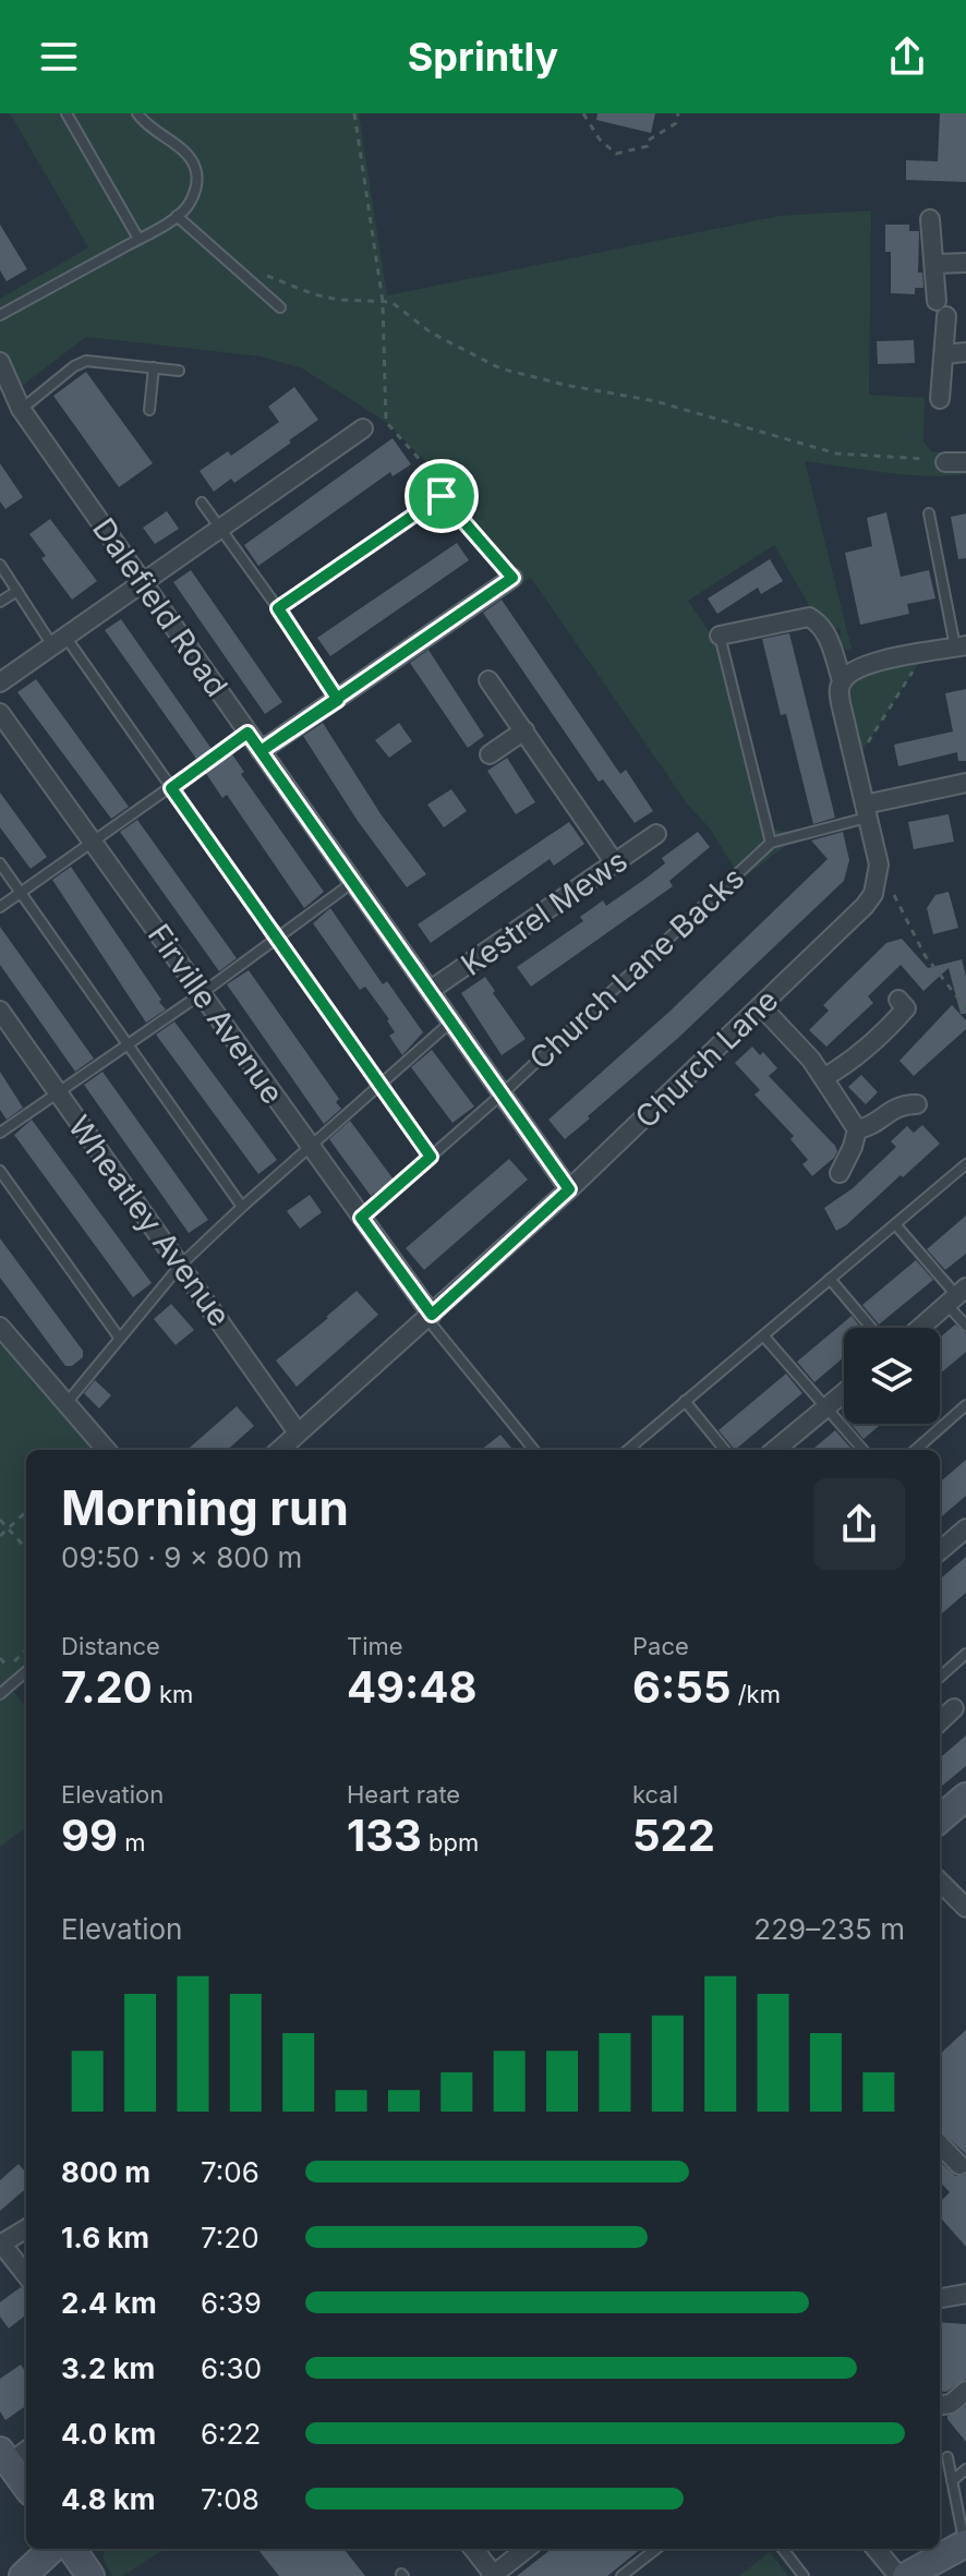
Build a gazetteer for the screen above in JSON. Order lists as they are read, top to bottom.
{
  "streets": {
    "street": [
      "Dalefield Road",
      "Kestrel Mews",
      "Firville Avenue",
      "Church Lane",
      "Wheatley Avenue"
    ],
    "lane": ["Church Lane Backs"]
  },
  "crossings": [
    ["Dalefield Road", "Kestrel Mews"],
    ["Dalefield Road", "Church Lane Backs"],
    ["Dalefield Road", "Church Lane"],
    ["Church Lane Backs", "Firville Avenue"],
    ["Firville Avenue", "Church Lane"],
    ["Church Lane", "Wheatley Avenue"]
  ],
  "page": {
    "header": "Sprintly",
    "heading": ["Morning run", "09:50 · 9 × 800 m"],
    "stats": [
      ["Distance", "7.20 km"],
      ["Time", "49:48"],
      ["Pace", "6:55 /km"],
      ["Elevation", "99 m"],
      ["Heart rate", "133 bpm"],
      ["kcal", "522"]
    ],
    "chart": ["Elevation", "229–235 m"],
    "list": [
      {
        "name": "800 m",
        "note": "7:06"
      },
      {
        "name": "1.6 km",
        "note": "7:20"
      },
      {
        "name": "2.4 km",
        "note": "6:39"
      },
      {
        "name": "3.2 km",
        "note": "6:30"
      },
      {
        "name": "4.0 km",
        "note": "6:22"
      },
      {
        "name": "4.8 km",
        "note": "7:08"
      }
    ]
  }
}
